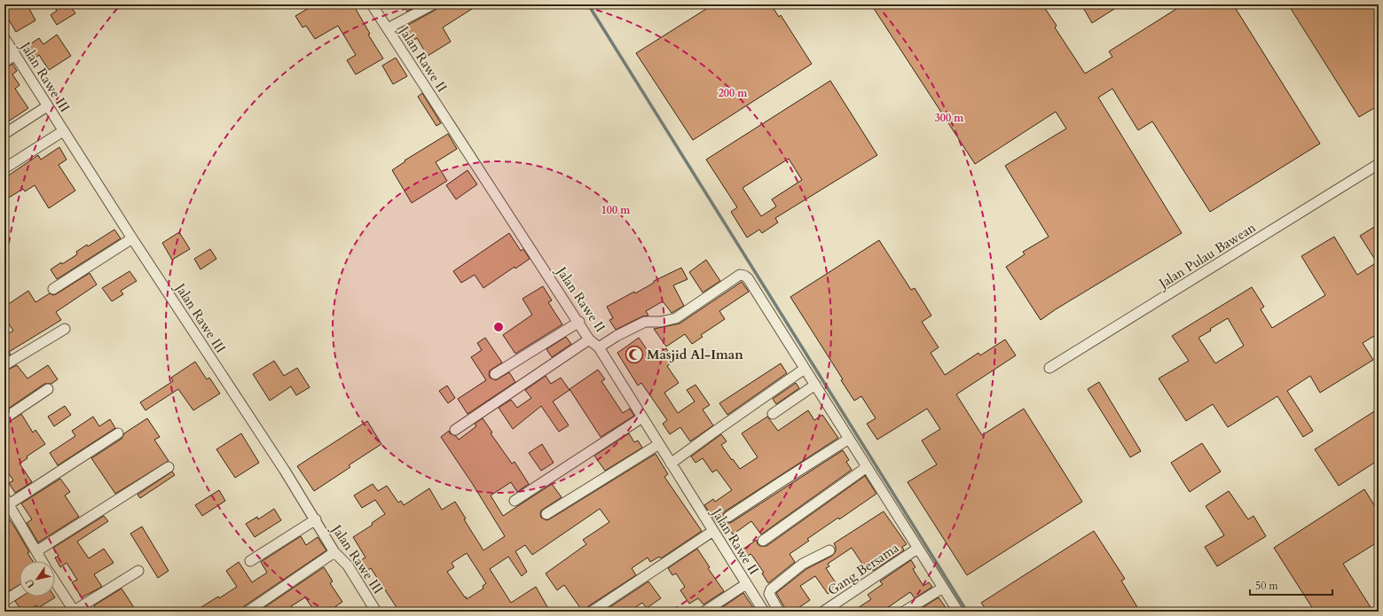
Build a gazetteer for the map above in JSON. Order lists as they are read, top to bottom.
{
  "streets": {
    "street": [
      "Jalan Rawe II",
      "Jalan Rawe III",
      "Jalan Pulau Bawean",
      "Gang Bersama"
    ]
  },
  "places": {
    "mosque": ["Masjid Al-Iman"]
  },
  "scale_bar": "50 m",
  "north": "bottom left",
  "rings": ["200 m", "300 m", "100 m"]
}
